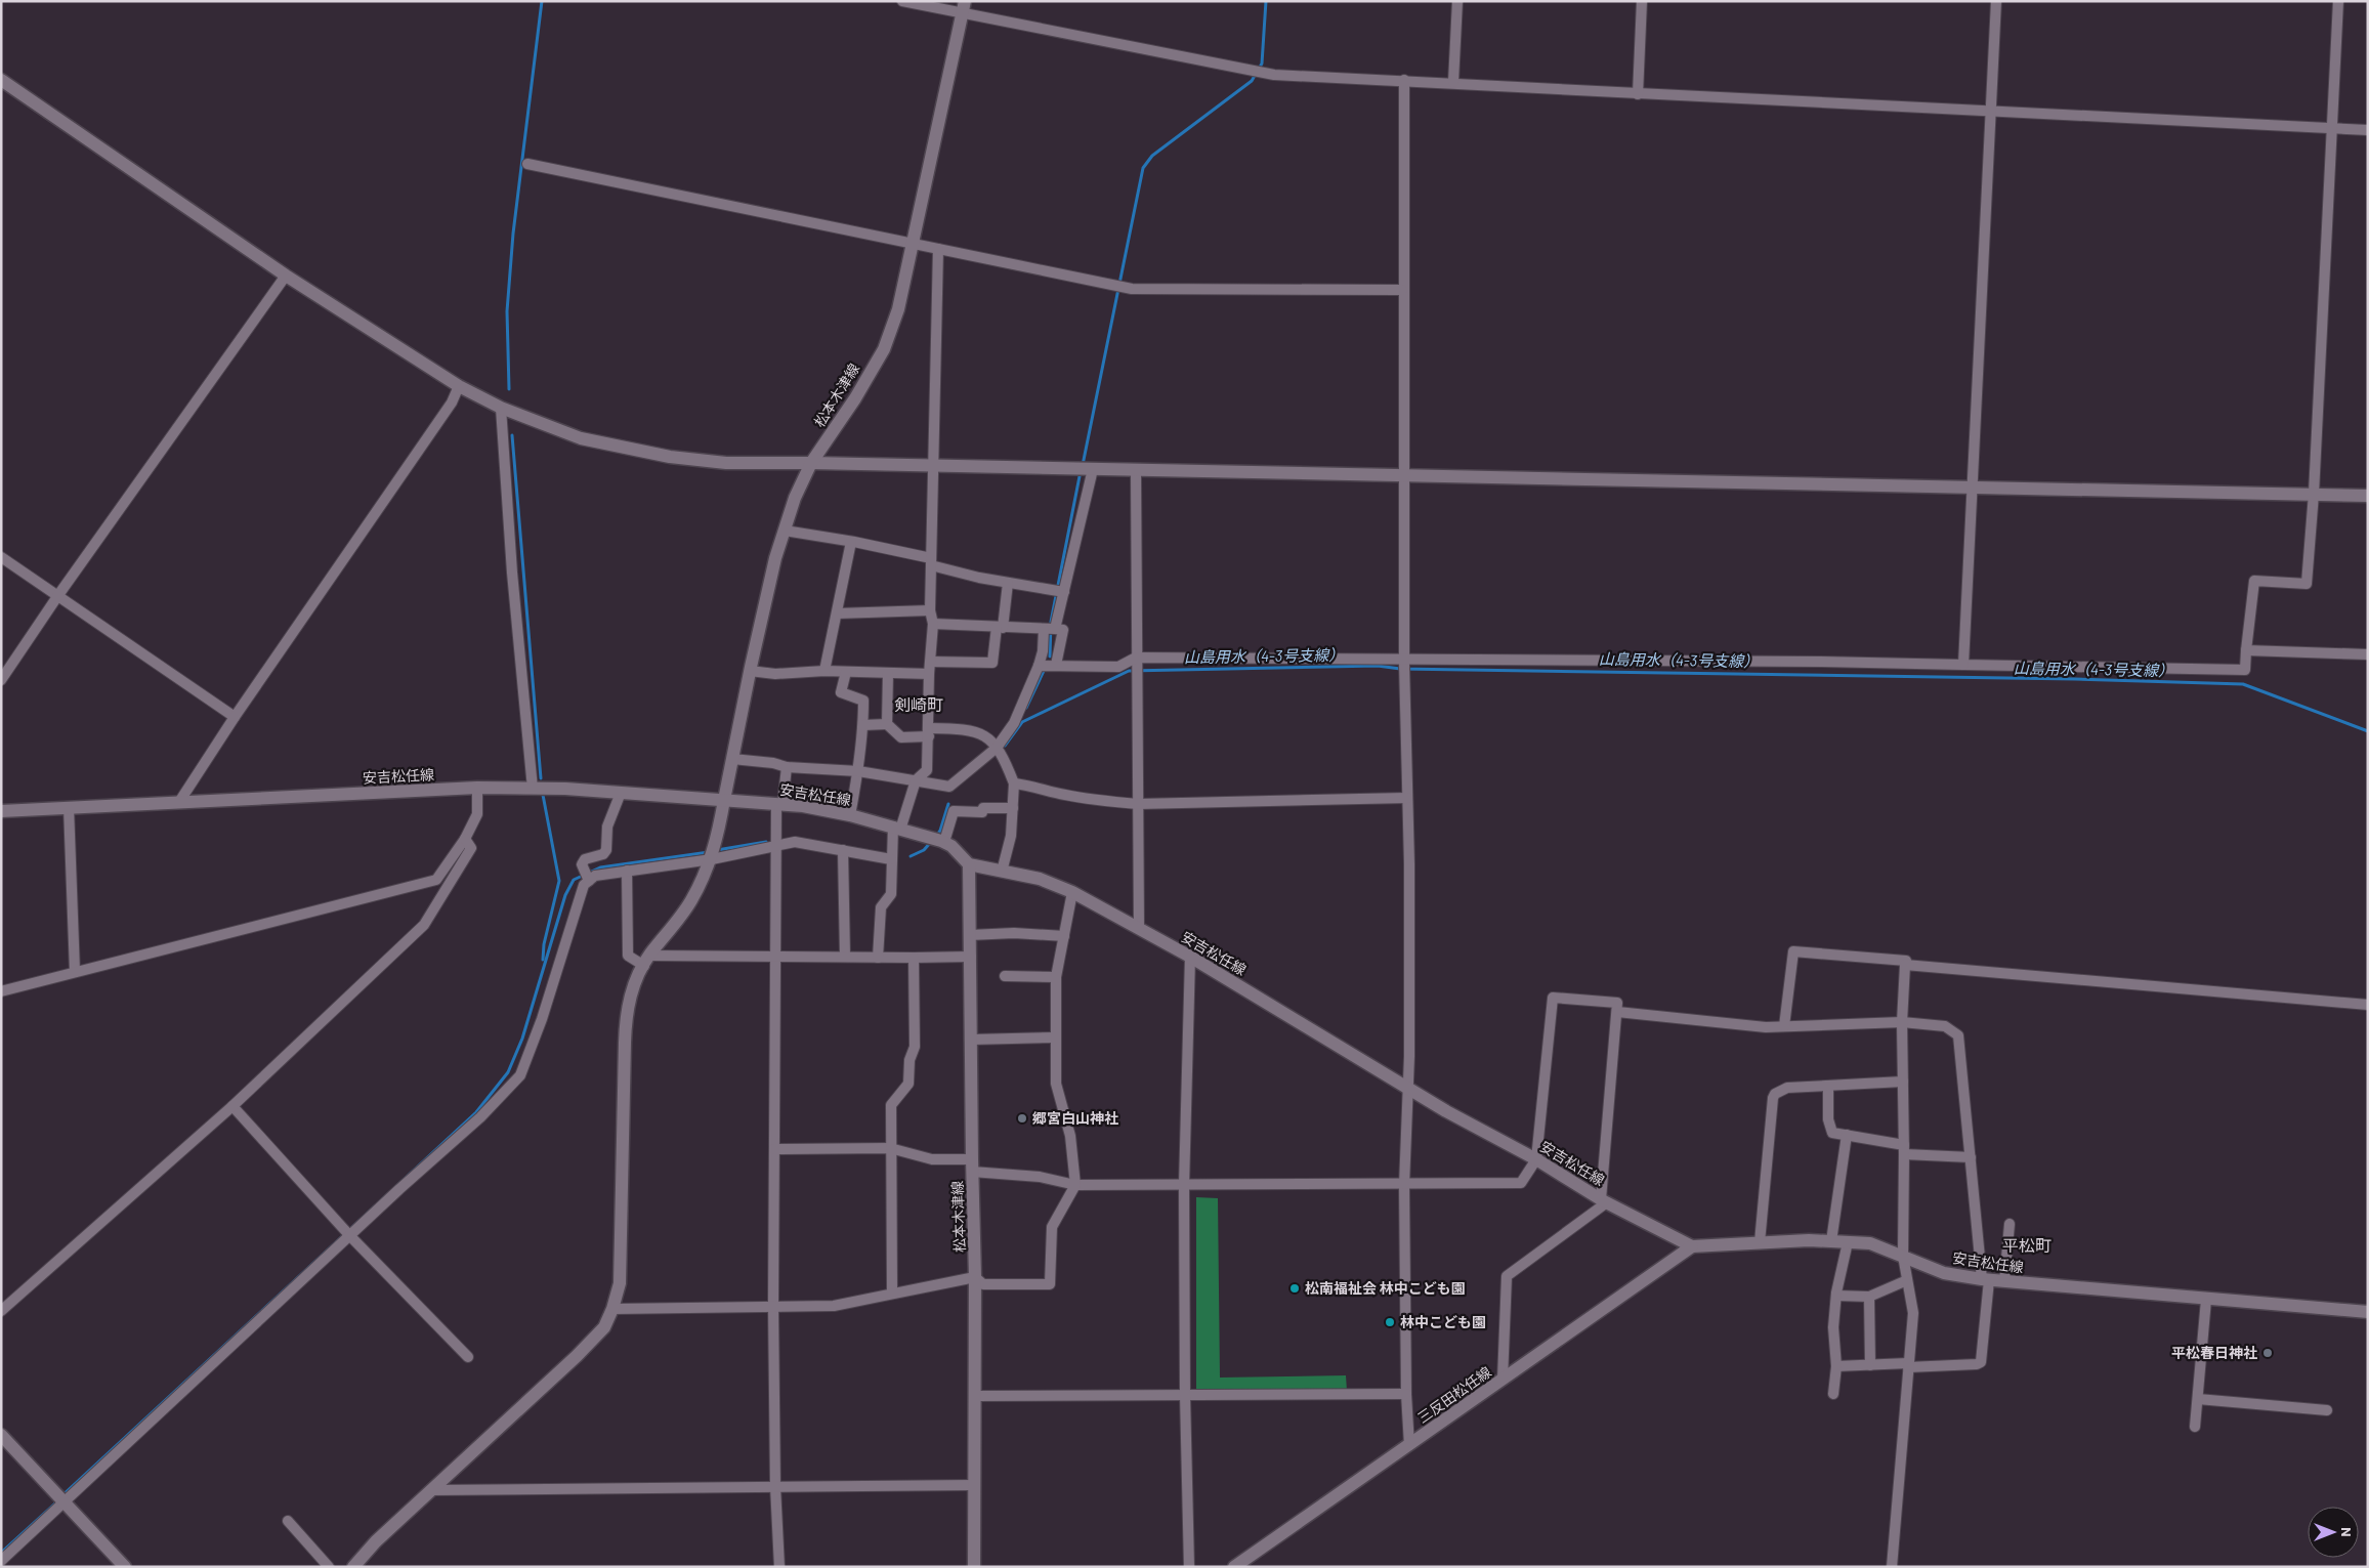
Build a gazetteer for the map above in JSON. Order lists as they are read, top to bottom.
{
  "streets": {
    "main road": ["松本木津線", "安吉松任線", "三反田松任線"]
  },
  "crossings": [
    ["松本木津線", "安吉松任線"],
    ["安吉松任線", "三反田松任線"]
  ],
  "districts": ["剣崎町", "平松町"],
  "water": ["山島用水（4-3号支線）"],
  "places": [
    "郷宮白山神社",
    "松南福祉会 林中こども園",
    "林中こども園",
    "平松春日神社"
  ],
  "north": "right"
}
